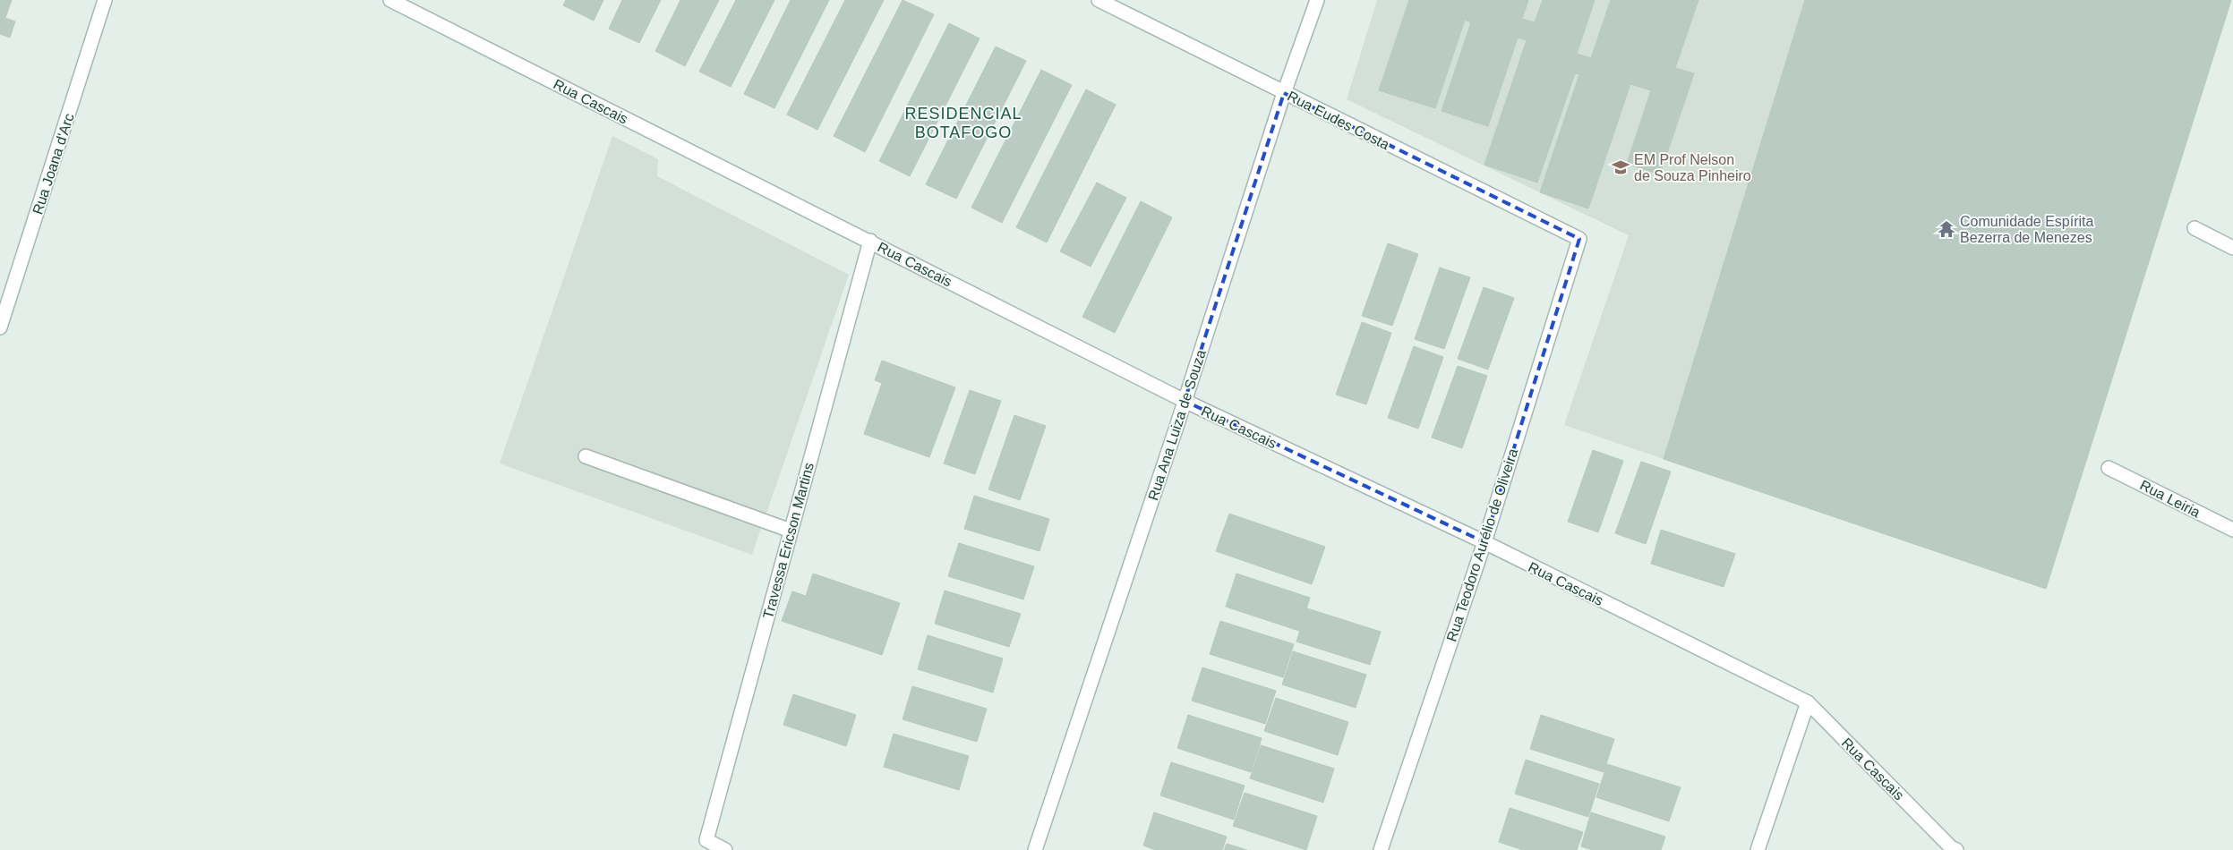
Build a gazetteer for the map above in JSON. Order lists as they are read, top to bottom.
{
  "streets": {
    "street": [
      "Rua Cascais",
      "Rua Eudes Costa",
      "Rua Joana d'Arc",
      "Rua Ana Luiza de Souza",
      "Rua Leiria",
      "Travessa Ericson Martins",
      "Rua Teodoro Aurélio de Oliveira"
    ]
  },
  "crossings": [
    ["Rua Cascais", "Rua Ana Luiza de Souza"],
    ["Rua Cascais", "Travessa Ericson Martins"],
    ["Rua Cascais", "Rua Teodoro Aurélio de Oliveira"],
    ["Rua Eudes Costa", "Rua Ana Luiza de Souza"],
    ["Rua Eudes Costa", "Rua Teodoro Aurélio de Oliveira"]
  ],
  "districts": ["RESIDENCIAL BOTAFOGO"],
  "places": {
    "school or university": ["EM Prof Nelson de Souza Pinheiro"],
    "temple": ["Comunidade Espírita Bezerra de Menezes"]
  }
}
